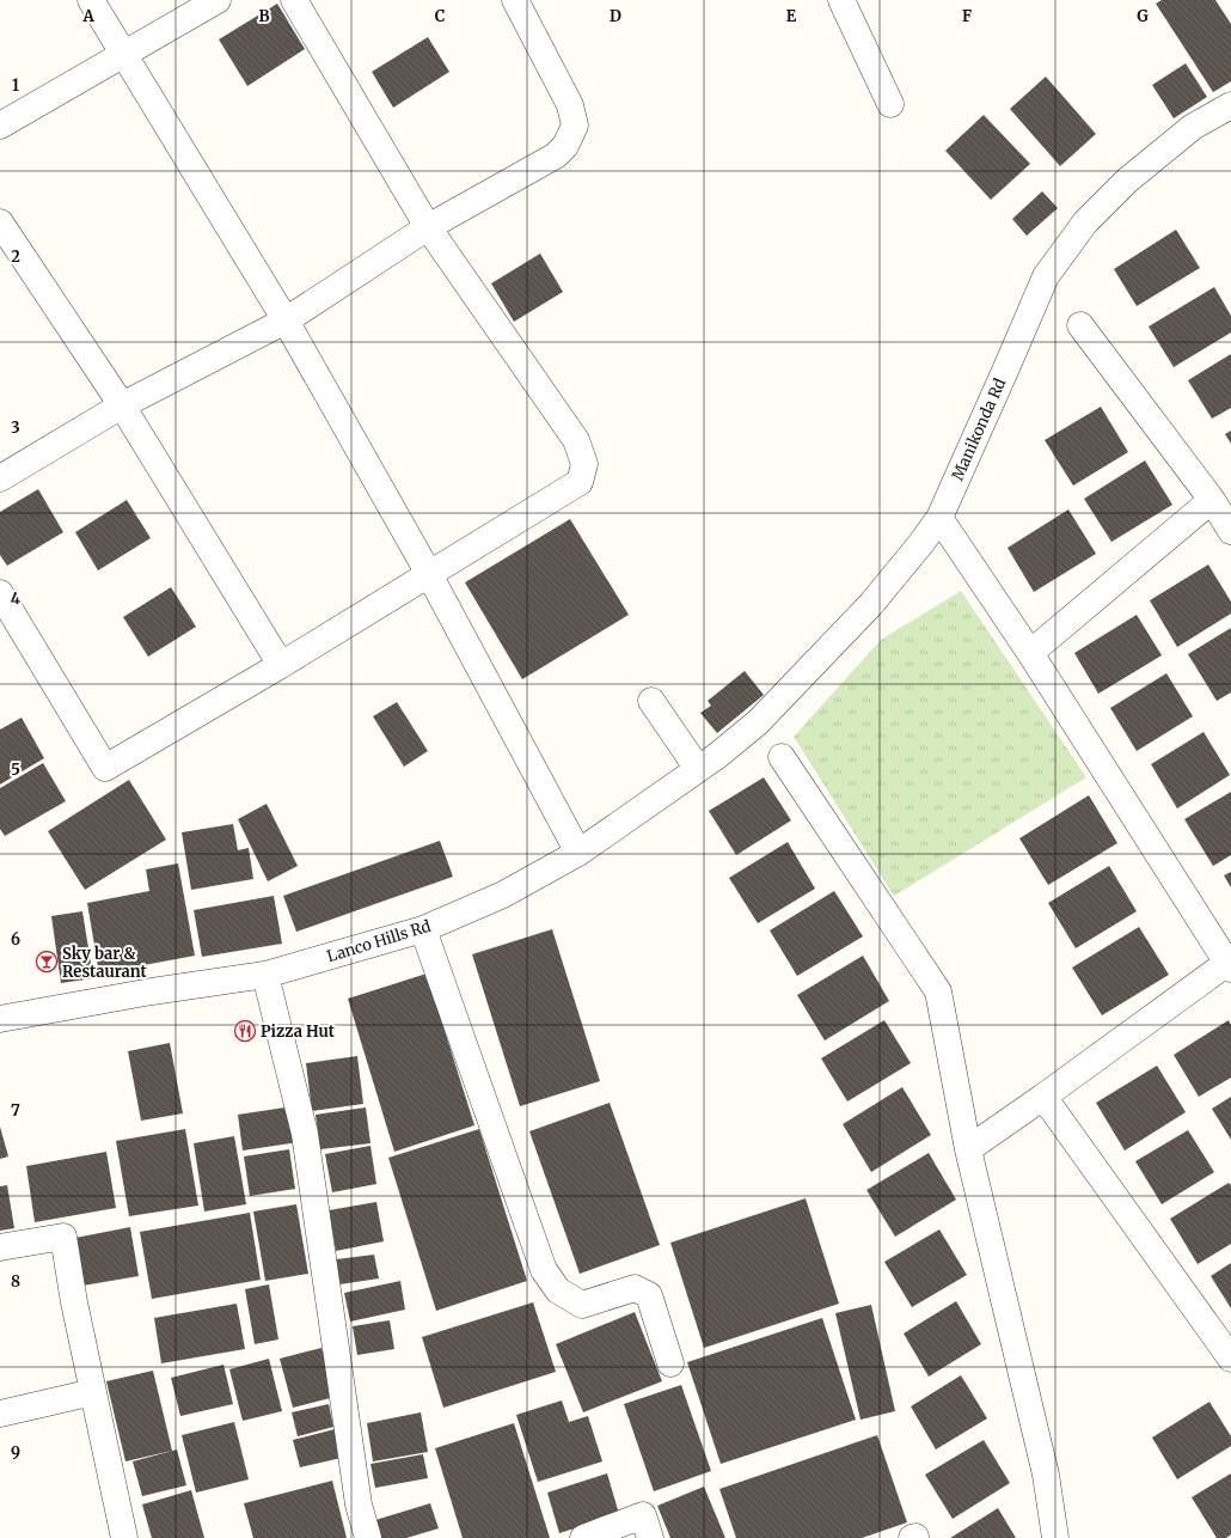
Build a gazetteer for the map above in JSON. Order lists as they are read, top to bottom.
{
  "streets": {
    "street": ["Manikonda Rd", "Lanco Hills Rd"]
  },
  "crossings": [
    ["Manikonda Rd", "Lanco Hills Rd"]
  ],
  "places": {
    "bar": ["Sky bar & Restaurant"],
    "restaurant": ["Pizza Hut"]
  },
  "grid": {
    "columns": [
      "A",
      "B",
      "C",
      "D",
      "E",
      "F",
      "G"
    ],
    "rows": [
      "1",
      "2",
      "3",
      "4",
      "5",
      "6",
      "7",
      "8",
      "9"
    ]
  }
}
